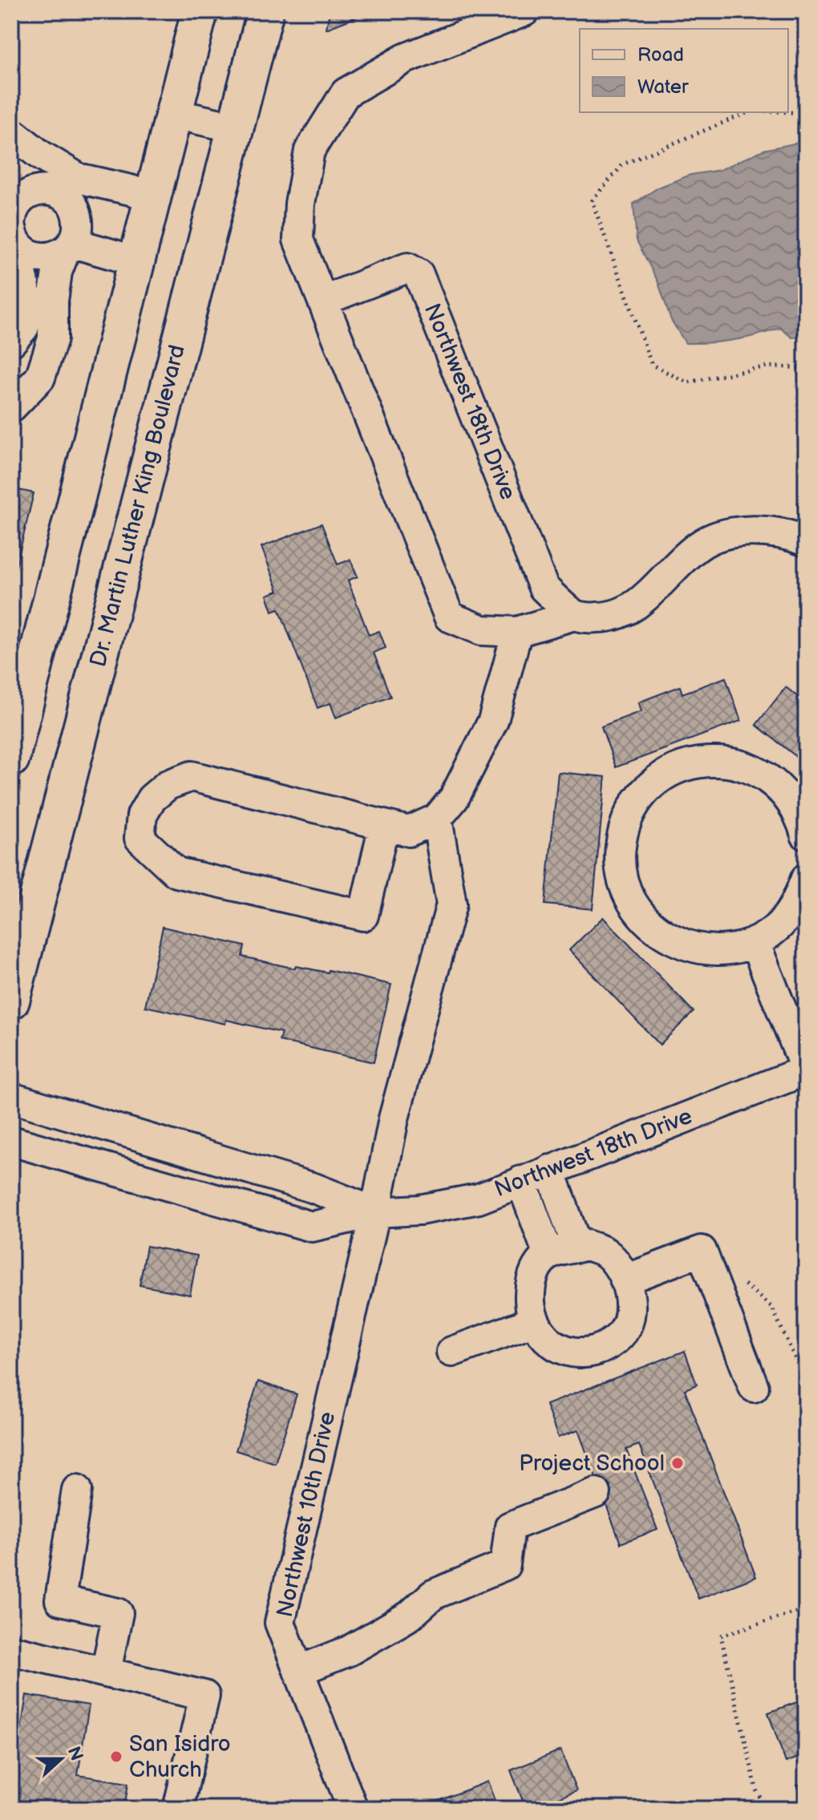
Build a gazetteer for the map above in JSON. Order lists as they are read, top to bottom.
{
  "streets": {
    "main road": ["Dr. Martin Luther King Boulevard"],
    "street": ["Northwest 18th Drive", "Northwest 10th Drive"]
  },
  "crossings": [
    ["Northwest 18th Drive", "Northwest 10th Drive"]
  ],
  "places": ["Project School", "San Isidro Church"],
  "legend": ["Road", "Water"],
  "north": "right"
}
